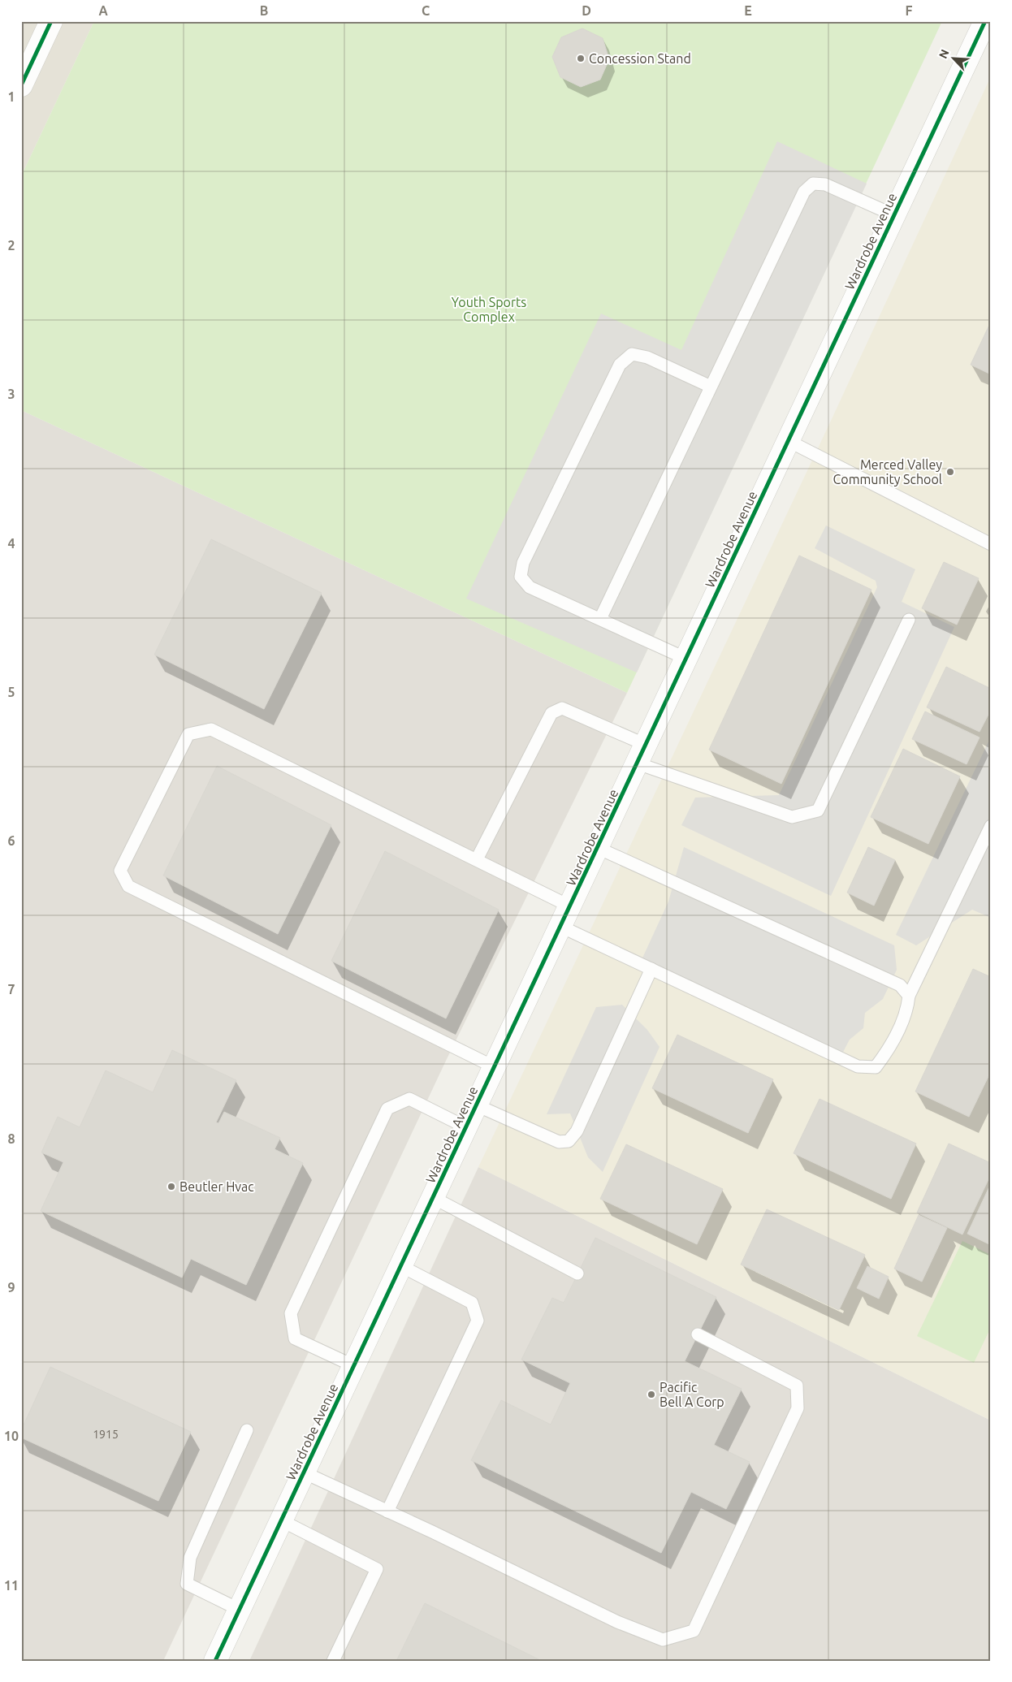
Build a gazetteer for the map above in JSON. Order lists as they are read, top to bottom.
{
  "streets": {
    "street": ["Wardrobe Avenue"]
  },
  "parks": ["Youth Sports Complex"],
  "places": [
    "Concession Stand",
    "Merced Valley Community School",
    "Beutler Hvac",
    "Pacific Bell A Corp"
  ],
  "house_numbers": ["1915"],
  "north": "top left",
  "grid": {
    "columns": [
      "A",
      "B",
      "C",
      "D",
      "E",
      "F"
    ],
    "rows": [
      "1",
      "2",
      "3",
      "4",
      "5",
      "6",
      "7",
      "8",
      "9",
      "10",
      "11"
    ]
  }
}
